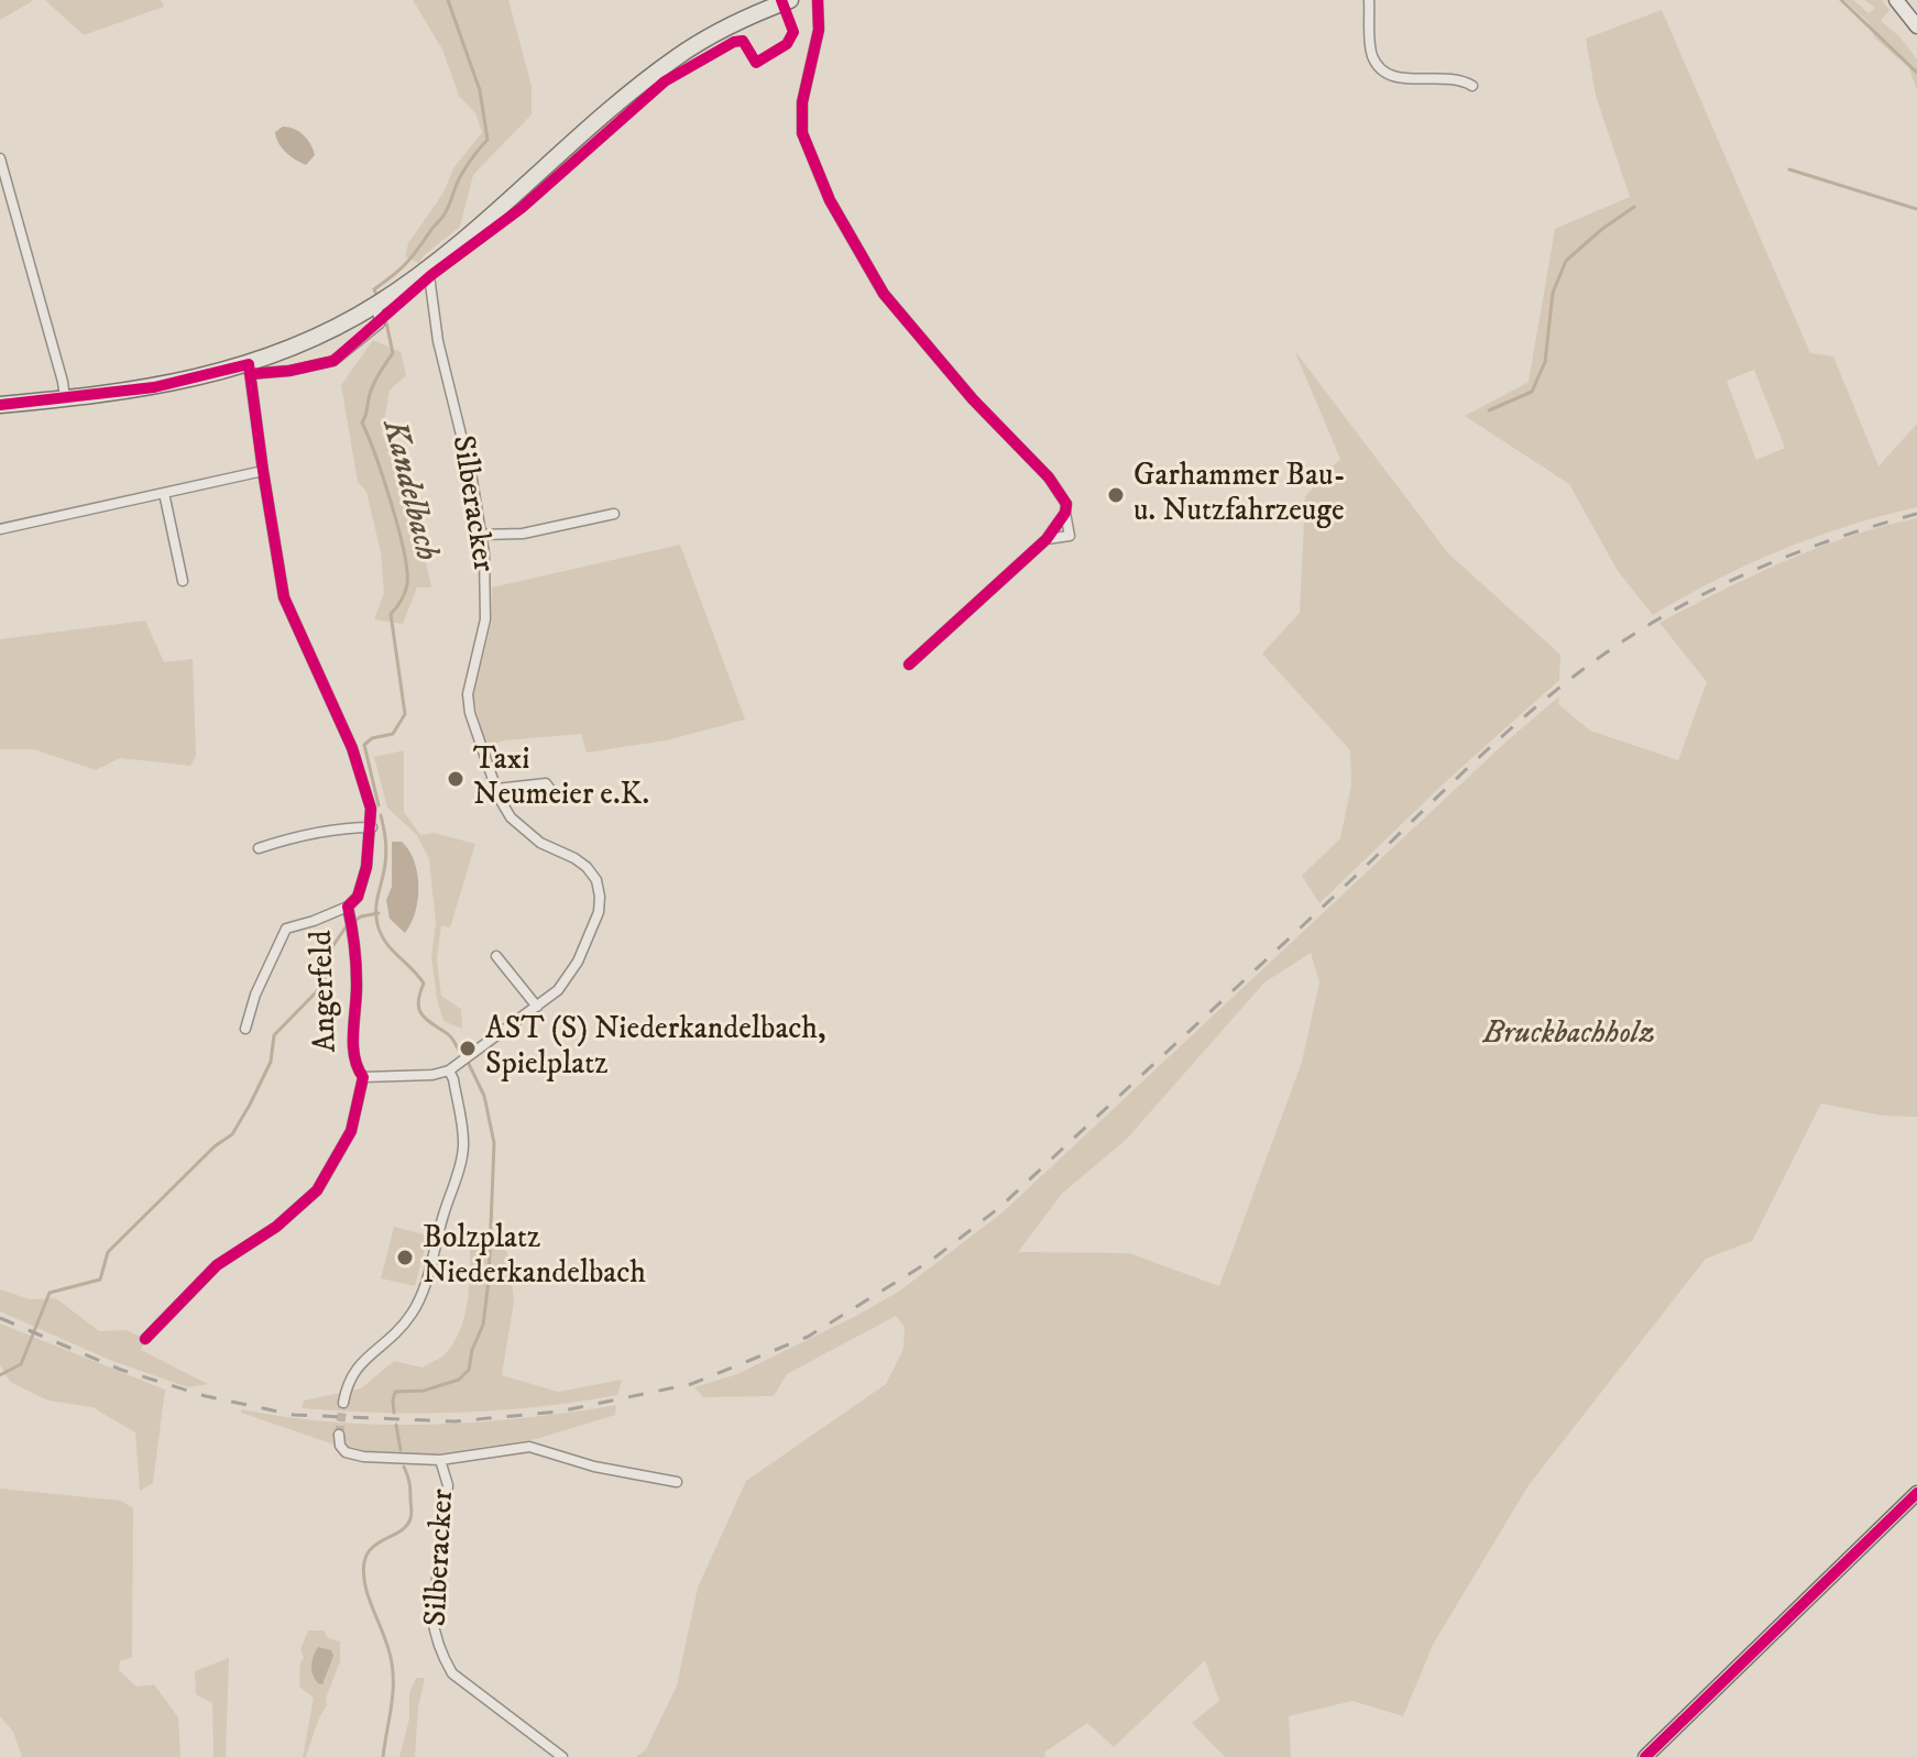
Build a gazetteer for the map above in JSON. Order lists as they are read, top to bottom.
{
  "streets": {
    "street": ["Silberacker", "Angerfeld"]
  },
  "crossings": [
    ["Silberacker", "Angerfeld"]
  ],
  "water": ["Kandelbach"],
  "parks": ["Bruckbachholz"],
  "places": [
    "Garhammer Bau- u. Nutzfahrzeuge",
    "Taxi Neumeier e.K.",
    "AST (S) Niederkandelbach, Spielplatz",
    "Bolzplatz Niederkandelbach"
  ]
}
